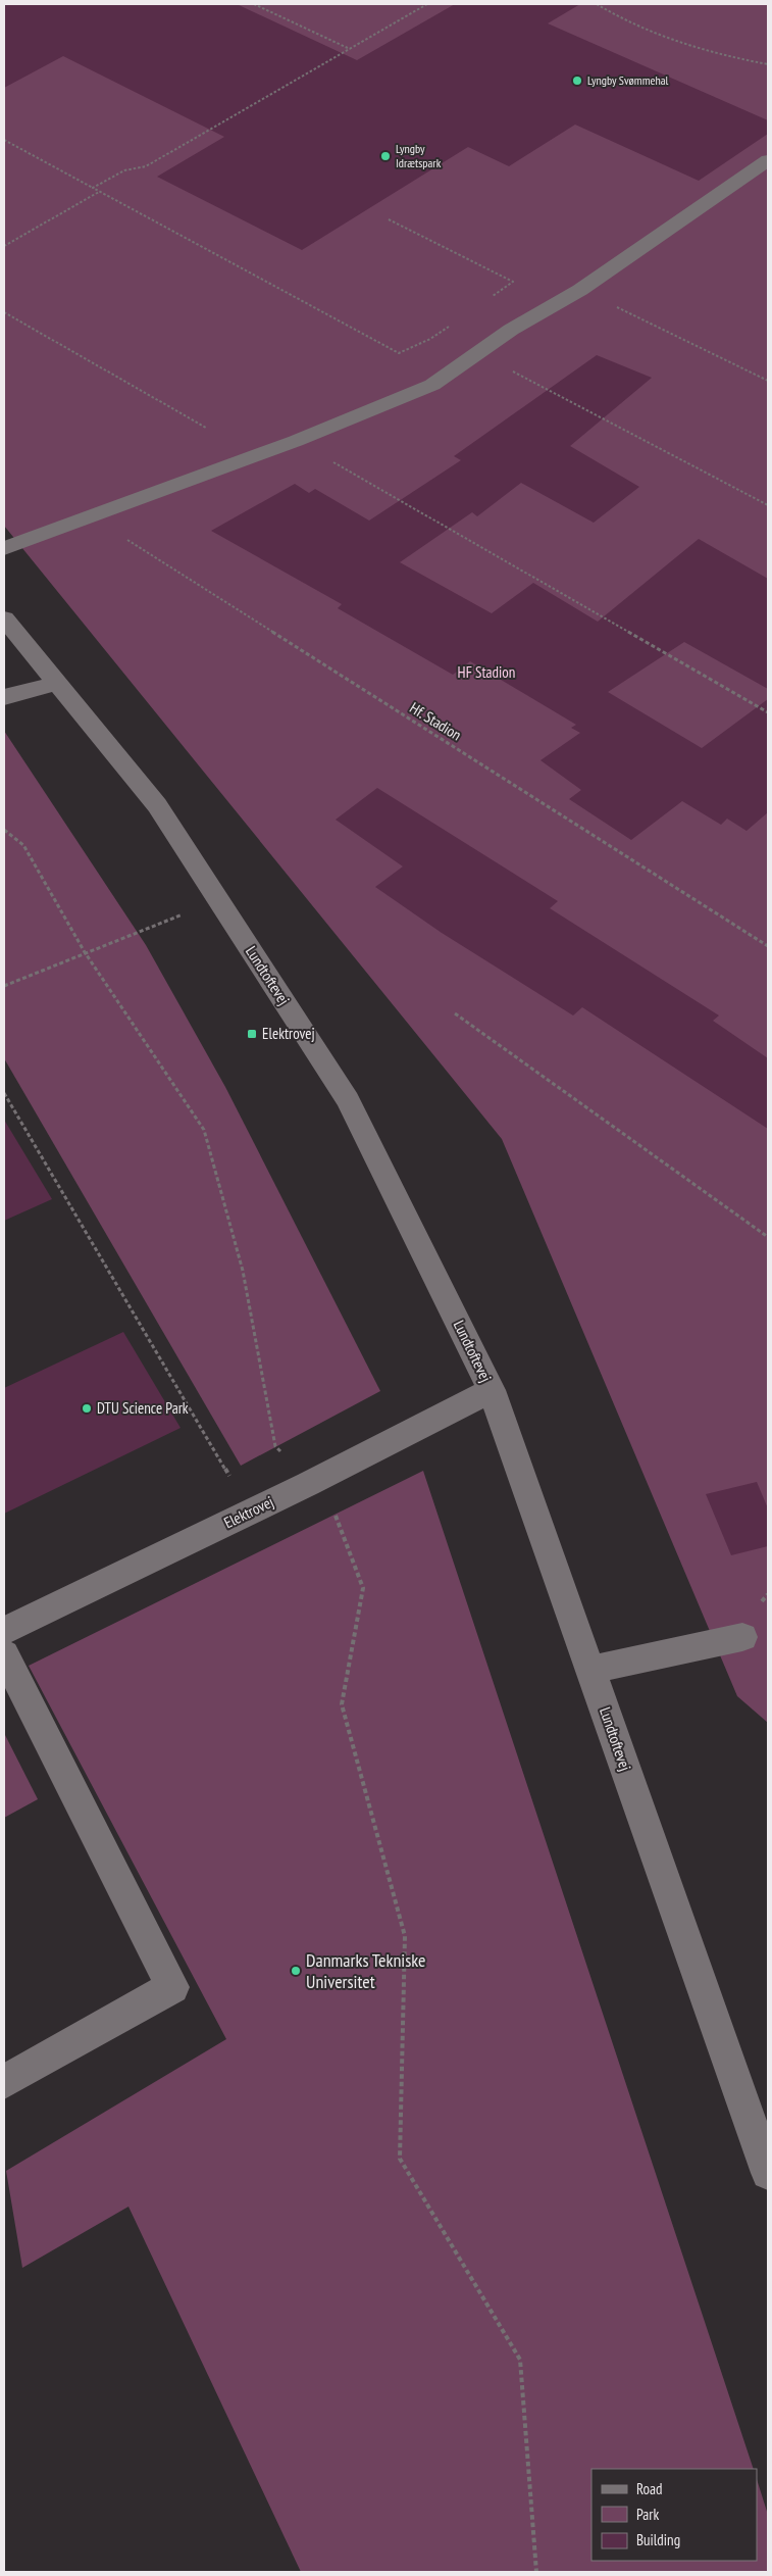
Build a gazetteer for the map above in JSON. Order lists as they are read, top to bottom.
{
  "streets": {
    "street": ["Lundtoftevej", "Elektrovej"],
    "path": ["Hf. Stadion"]
  },
  "crossings": [
    ["Lundtoftevej", "Elektrovej"]
  ],
  "parks": ["HF Stadion"],
  "places": {
    "other": [
      "Lyngby Svømmehal",
      "Lyngby Idrætspark",
      "DTU Science Park",
      "Danmarks Tekniske Universitet"
    ],
    "transit": ["Elektrovej"]
  },
  "legend": ["Road", "Park", "Building"]
}
